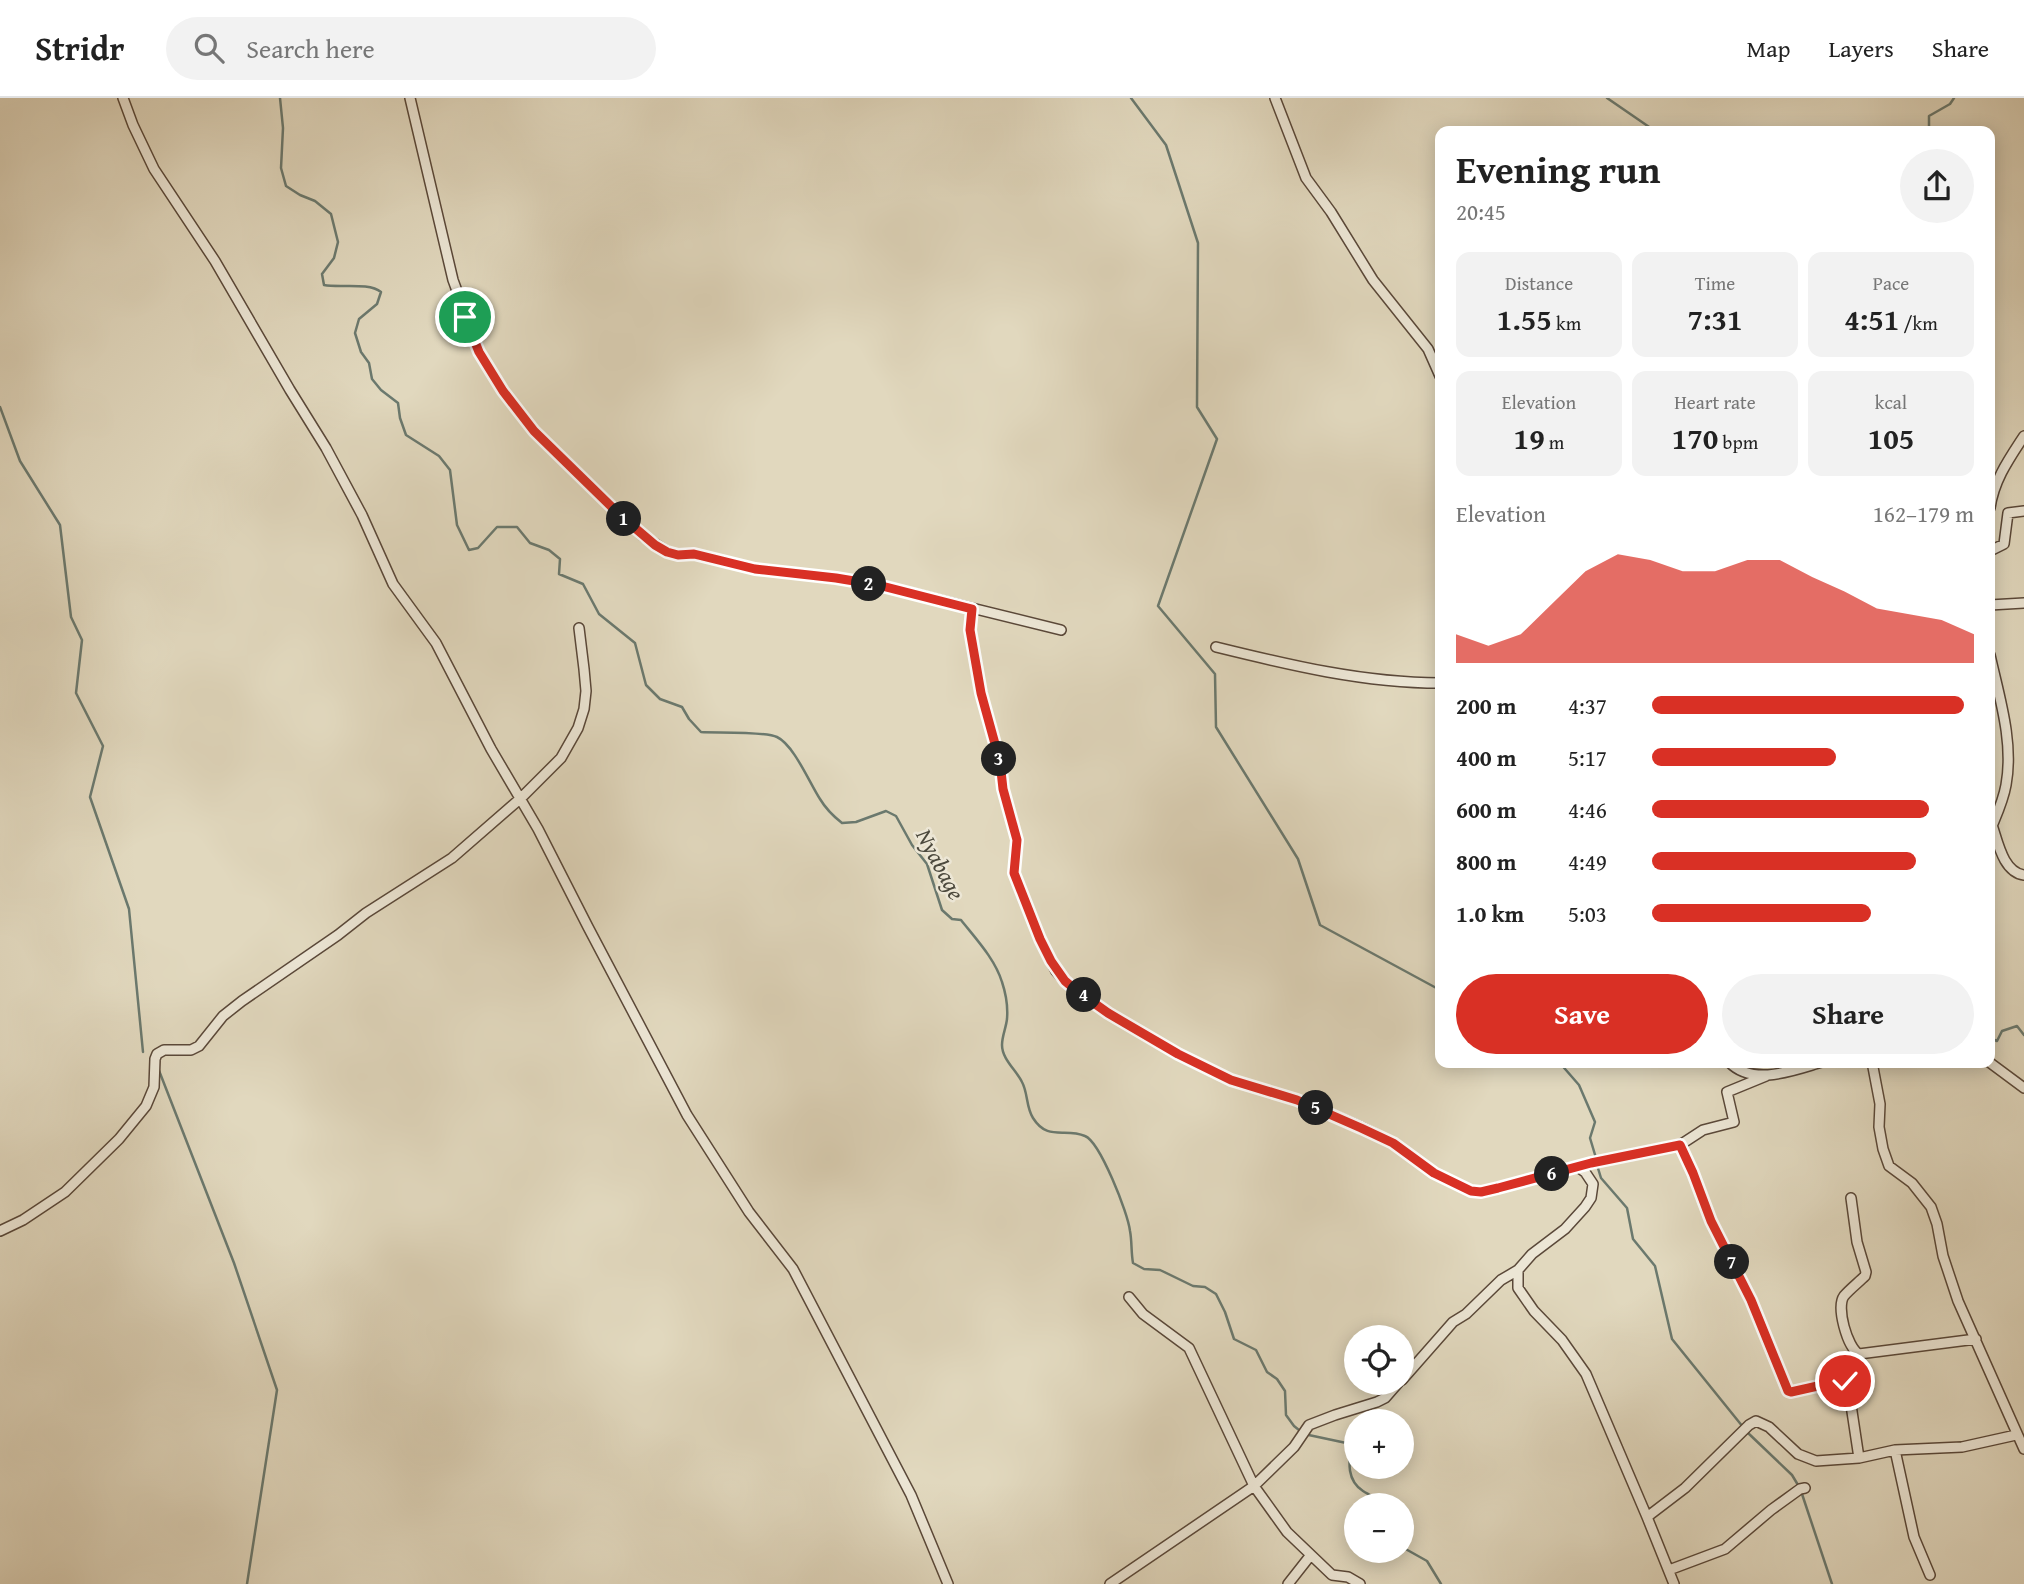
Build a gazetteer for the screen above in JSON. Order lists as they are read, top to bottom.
{
  "water": ["Nyabage"],
  "page": {
    "header": "Stridr",
    "search": "Search here",
    "nav": ["Map", "Layers", "Share"],
    "heading": ["Evening run", "20:45"],
    "stats": [
      ["Distance", "1.55 km"],
      ["Time", "7:31"],
      ["Pace", "4:51 /km"],
      ["Elevation", "19 m"],
      ["Heart rate", "170 bpm"],
      ["kcal", "105"]
    ],
    "chart": ["Elevation", "162–179 m"],
    "pins": [
      "1",
      "2",
      "3",
      "4",
      "5",
      "6",
      "7"
    ],
    "list": [
      {
        "name": "200 m",
        "note": "4:37"
      },
      {
        "name": "400 m",
        "note": "5:17"
      },
      {
        "name": "600 m",
        "note": "4:46"
      },
      {
        "name": "800 m",
        "note": "4:49"
      },
      {
        "name": "1.0 km",
        "note": "5:03"
      }
    ],
    "buttons": ["Save", "Share"],
    "map_buttons": ["+", "−"]
  }
}
